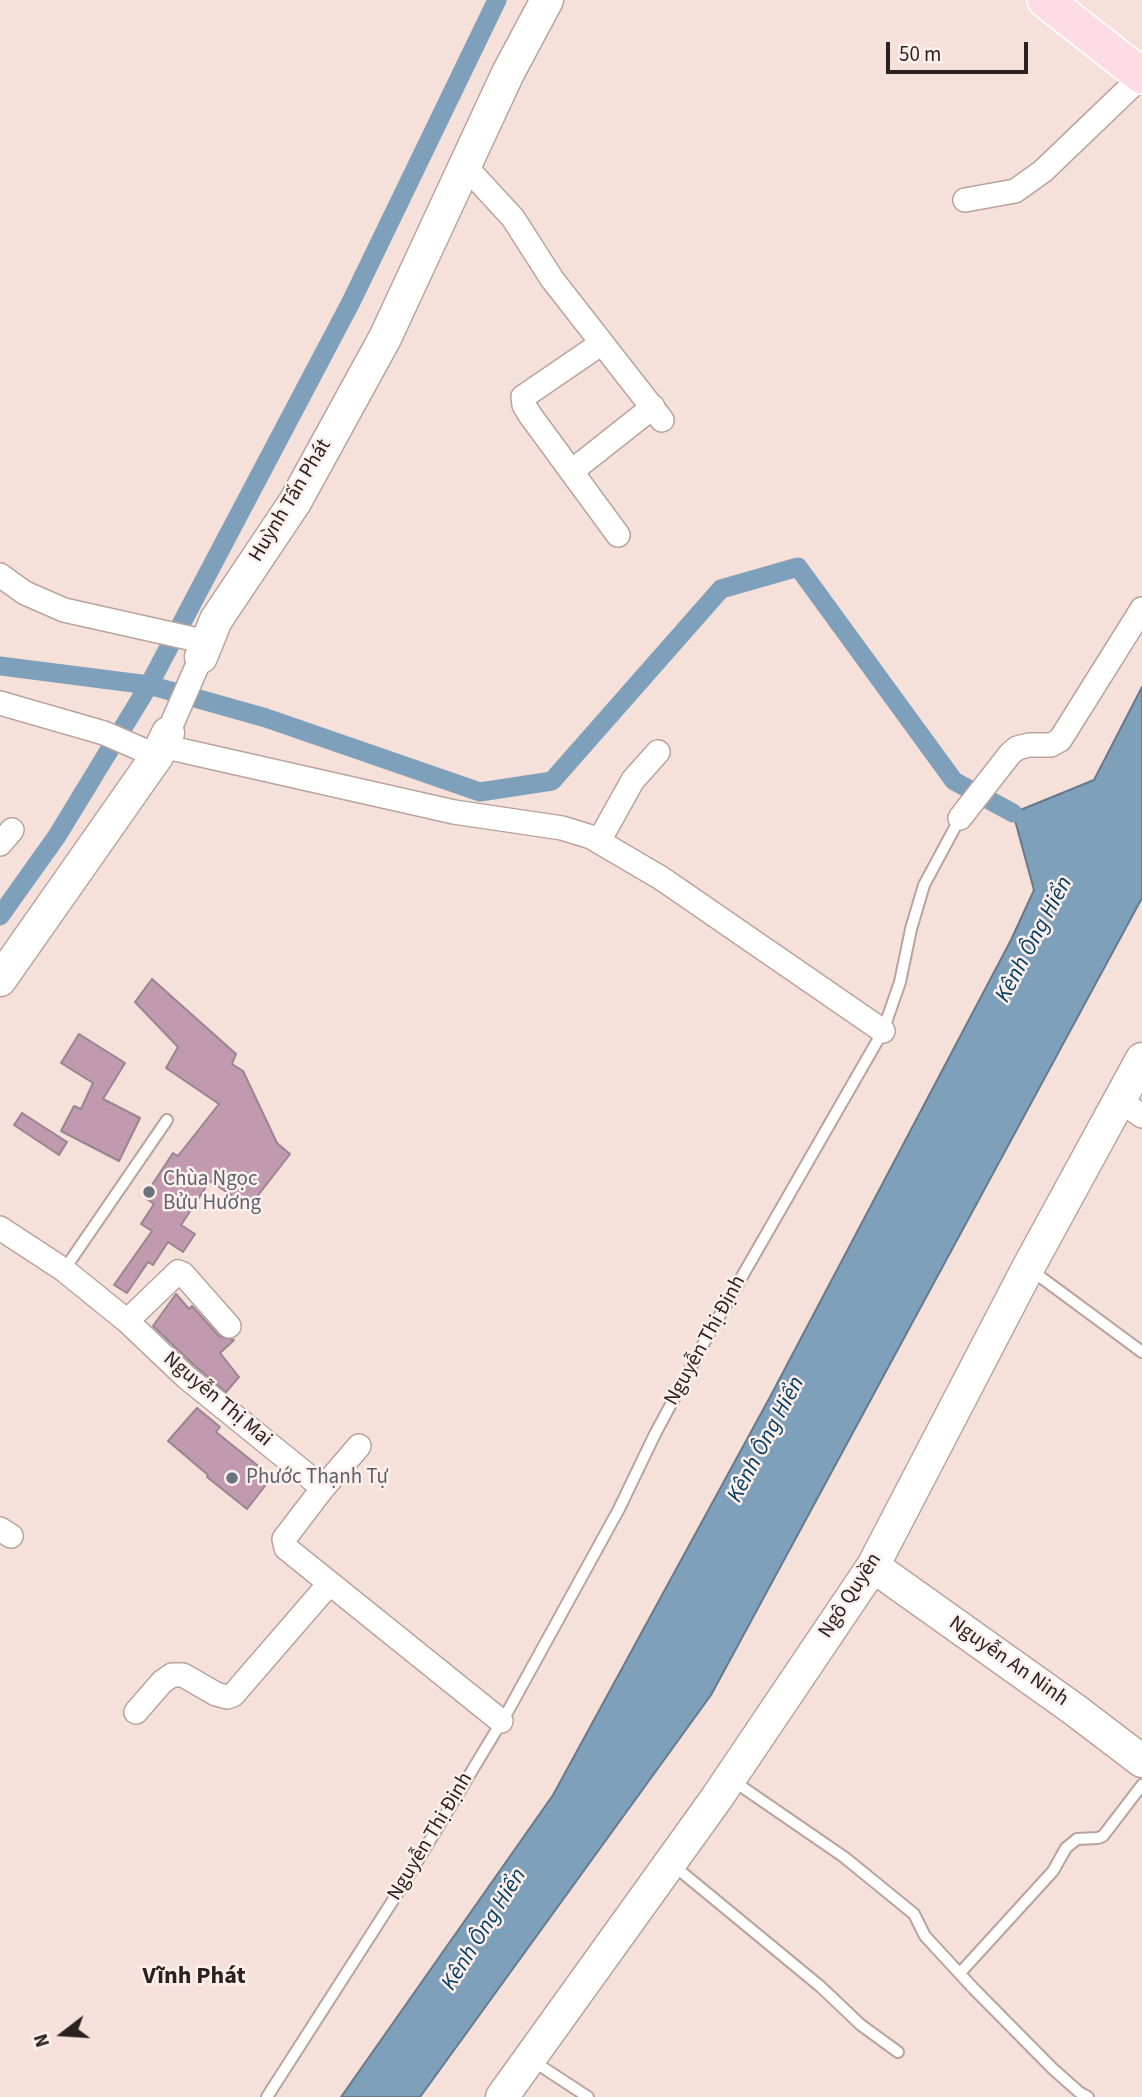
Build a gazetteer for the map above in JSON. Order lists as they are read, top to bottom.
{
  "streets": {
    "street": [
      "Huỳnh Tấn Phát",
      "Nguyễn Thị Định",
      "Nguyễn Thị Mai",
      "Ngô Quyền",
      "Nguyễn An Ninh"
    ]
  },
  "crossings": [
    ["Ngô Quyền", "Nguyễn An Ninh"]
  ],
  "districts": ["Vĩnh Phát"],
  "water": ["Kênh Ông Hiển"],
  "places": ["Chùa Ngọc Bửu Hương", "Phước Thạnh Tự"],
  "scale_bar": "50 m",
  "north": "left"
}
